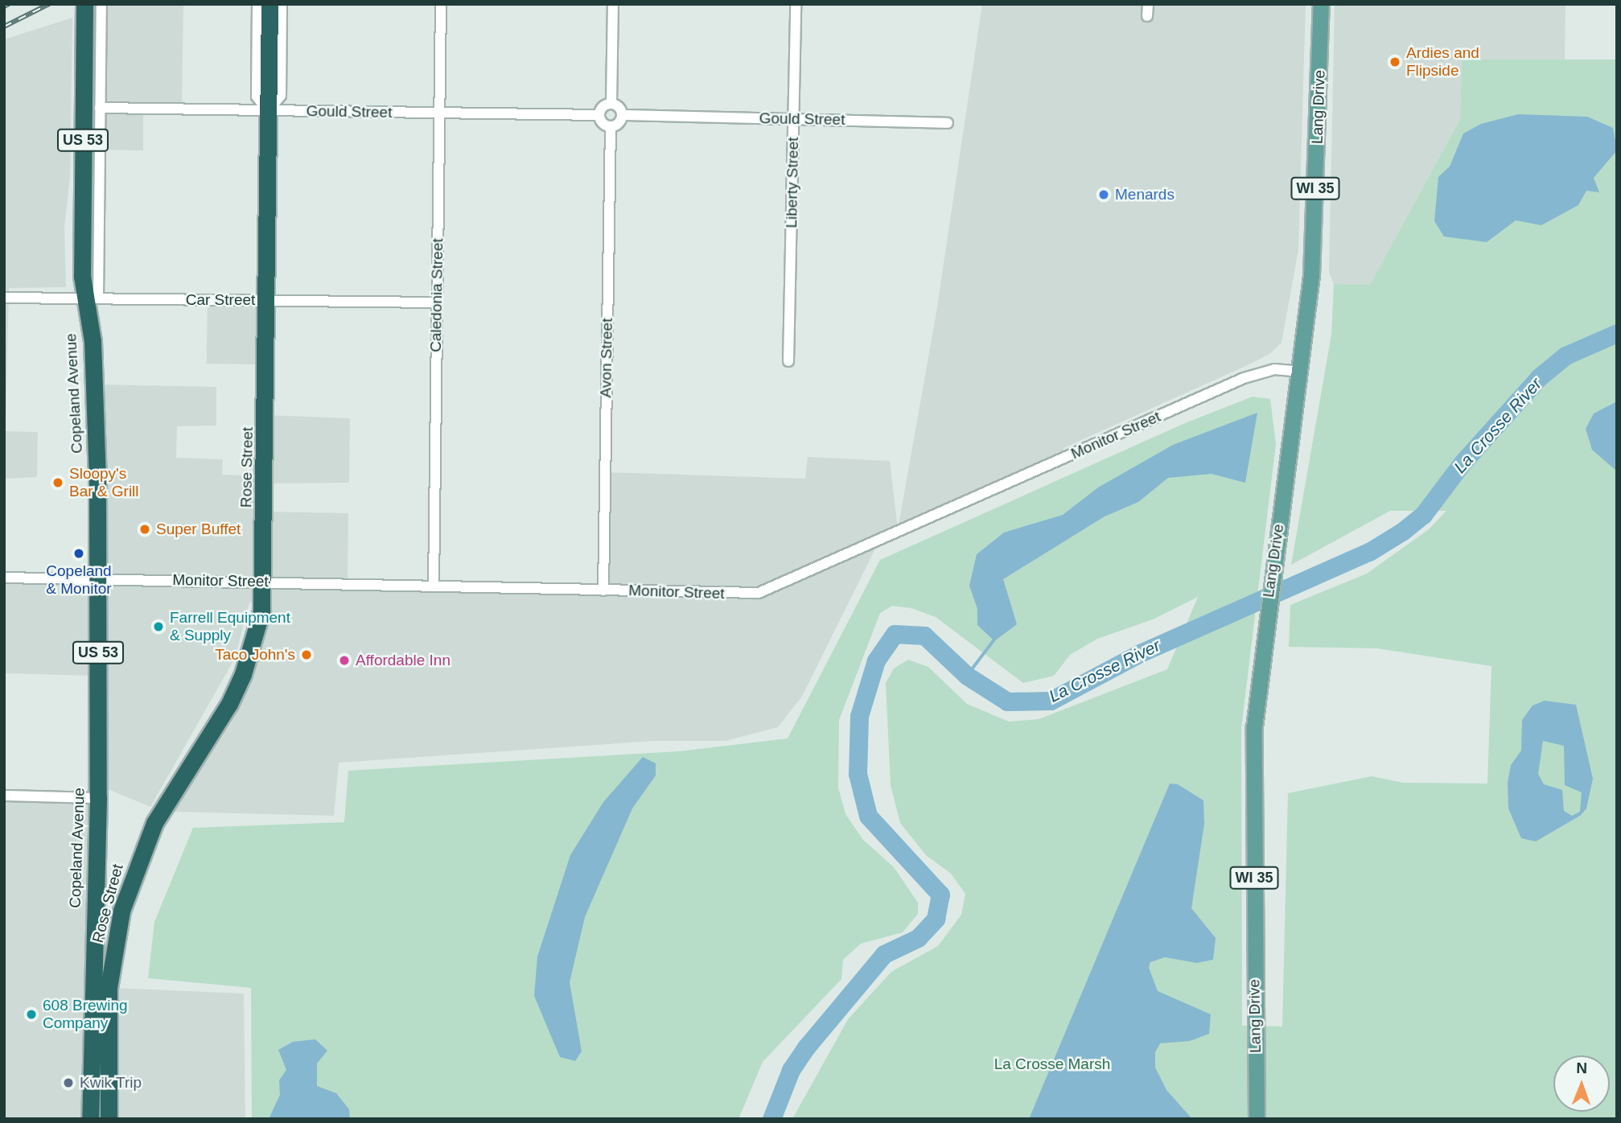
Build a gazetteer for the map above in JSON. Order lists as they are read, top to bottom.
{
  "streets": {
    "highway": ["US 53", "Copeland Avenue", "Rose Street"],
    "main road": ["Lang Drive", "WI 35"],
    "street": [
      "Gould Street",
      "Liberty Street",
      "Caledonia Street",
      "Car Street",
      "Avon Street",
      "Monitor Street"
    ]
  },
  "crossings": [
    ["Lang Drive", "Monitor Street"],
    ["Gould Street", "Liberty Street"],
    ["Gould Street", "Caledonia Street"],
    ["Gould Street", "Avon Street"],
    ["Gould Street", "Rose Street"],
    ["Caledonia Street", "Car Street"],
    ["Caledonia Street", "Monitor Street"],
    ["Car Street", "Copeland Avenue"],
    ["Car Street", "Rose Street"],
    ["Avon Street", "Monitor Street"],
    ["Copeland Avenue", "Monitor Street"],
    ["Monitor Street", "Rose Street"]
  ],
  "water": ["La Crosse River"],
  "parks": ["La Crosse Marsh"],
  "places": [
    "Ardies and Flipside",
    "Menards",
    "Sloopy's Bar & Grill",
    "Super Buffet",
    "Copeland & Monitor",
    "Farrell Equipment & Supply",
    "Taco John's",
    "Affordable Inn",
    "608 Brewing Company",
    "Kwik Trip"
  ],
  "north": "top"
}
